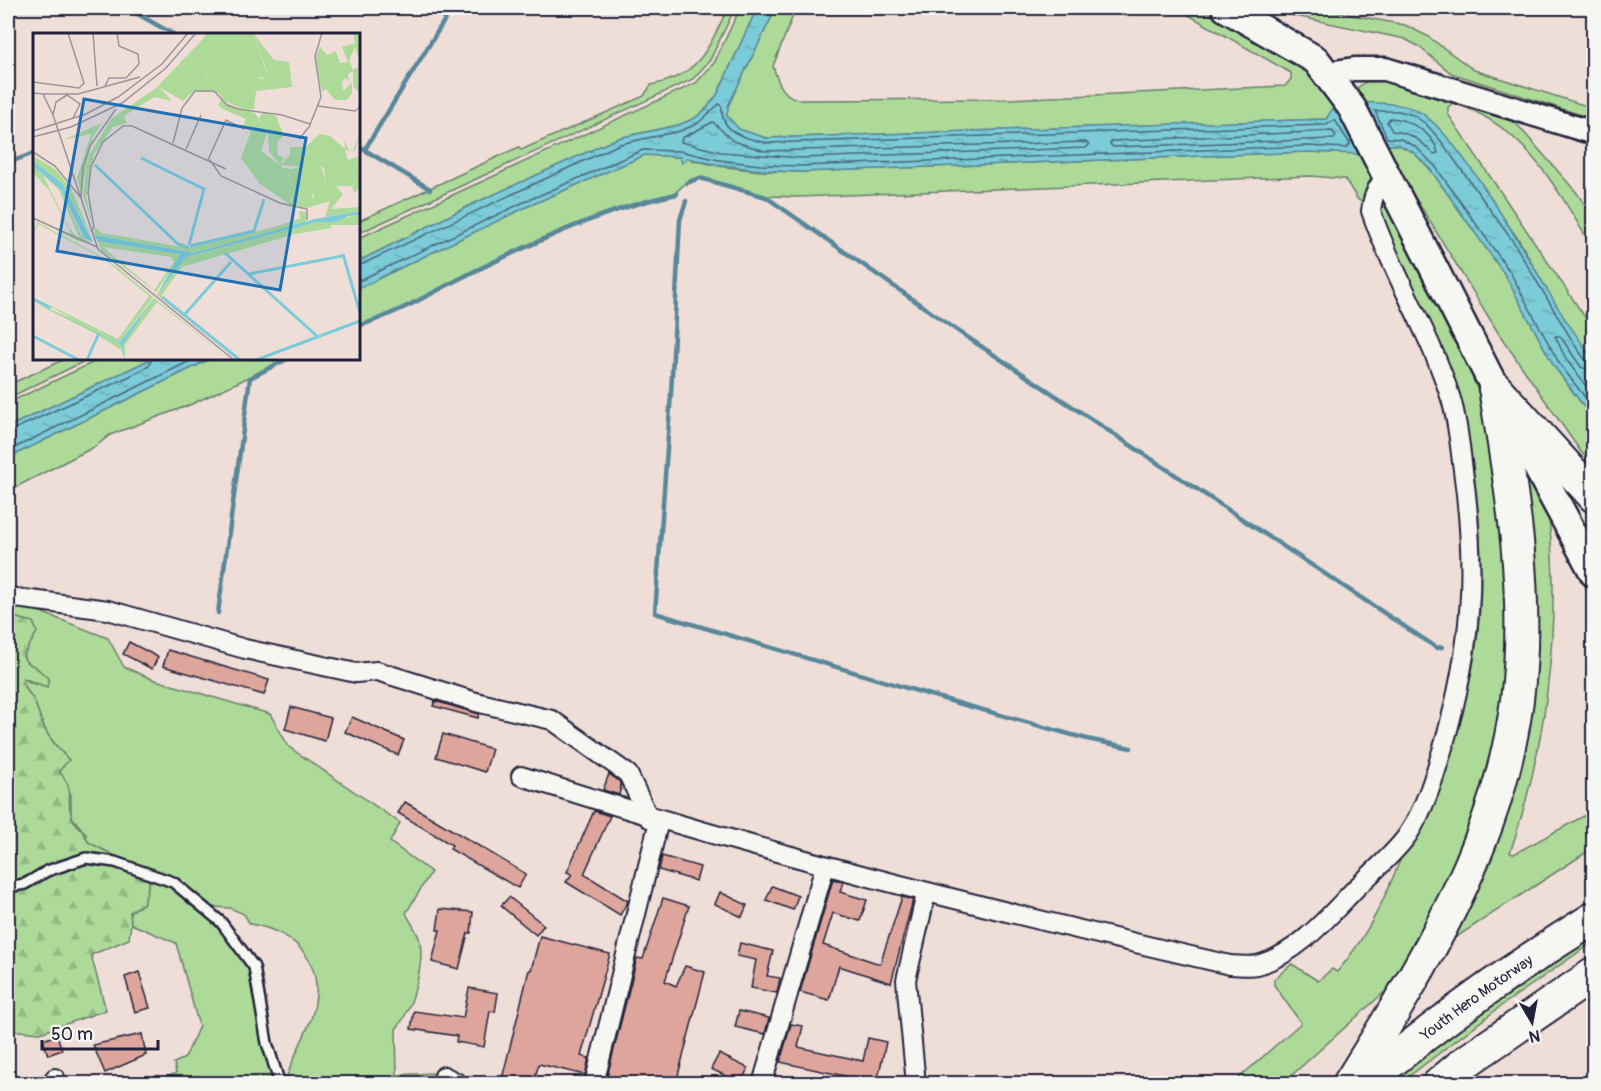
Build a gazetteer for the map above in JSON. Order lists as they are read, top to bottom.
{
  "streets": {
    "highway": ["Youth Hero Motorway"]
  },
  "scale_bar": "50 m",
  "north": "bottom"
}
